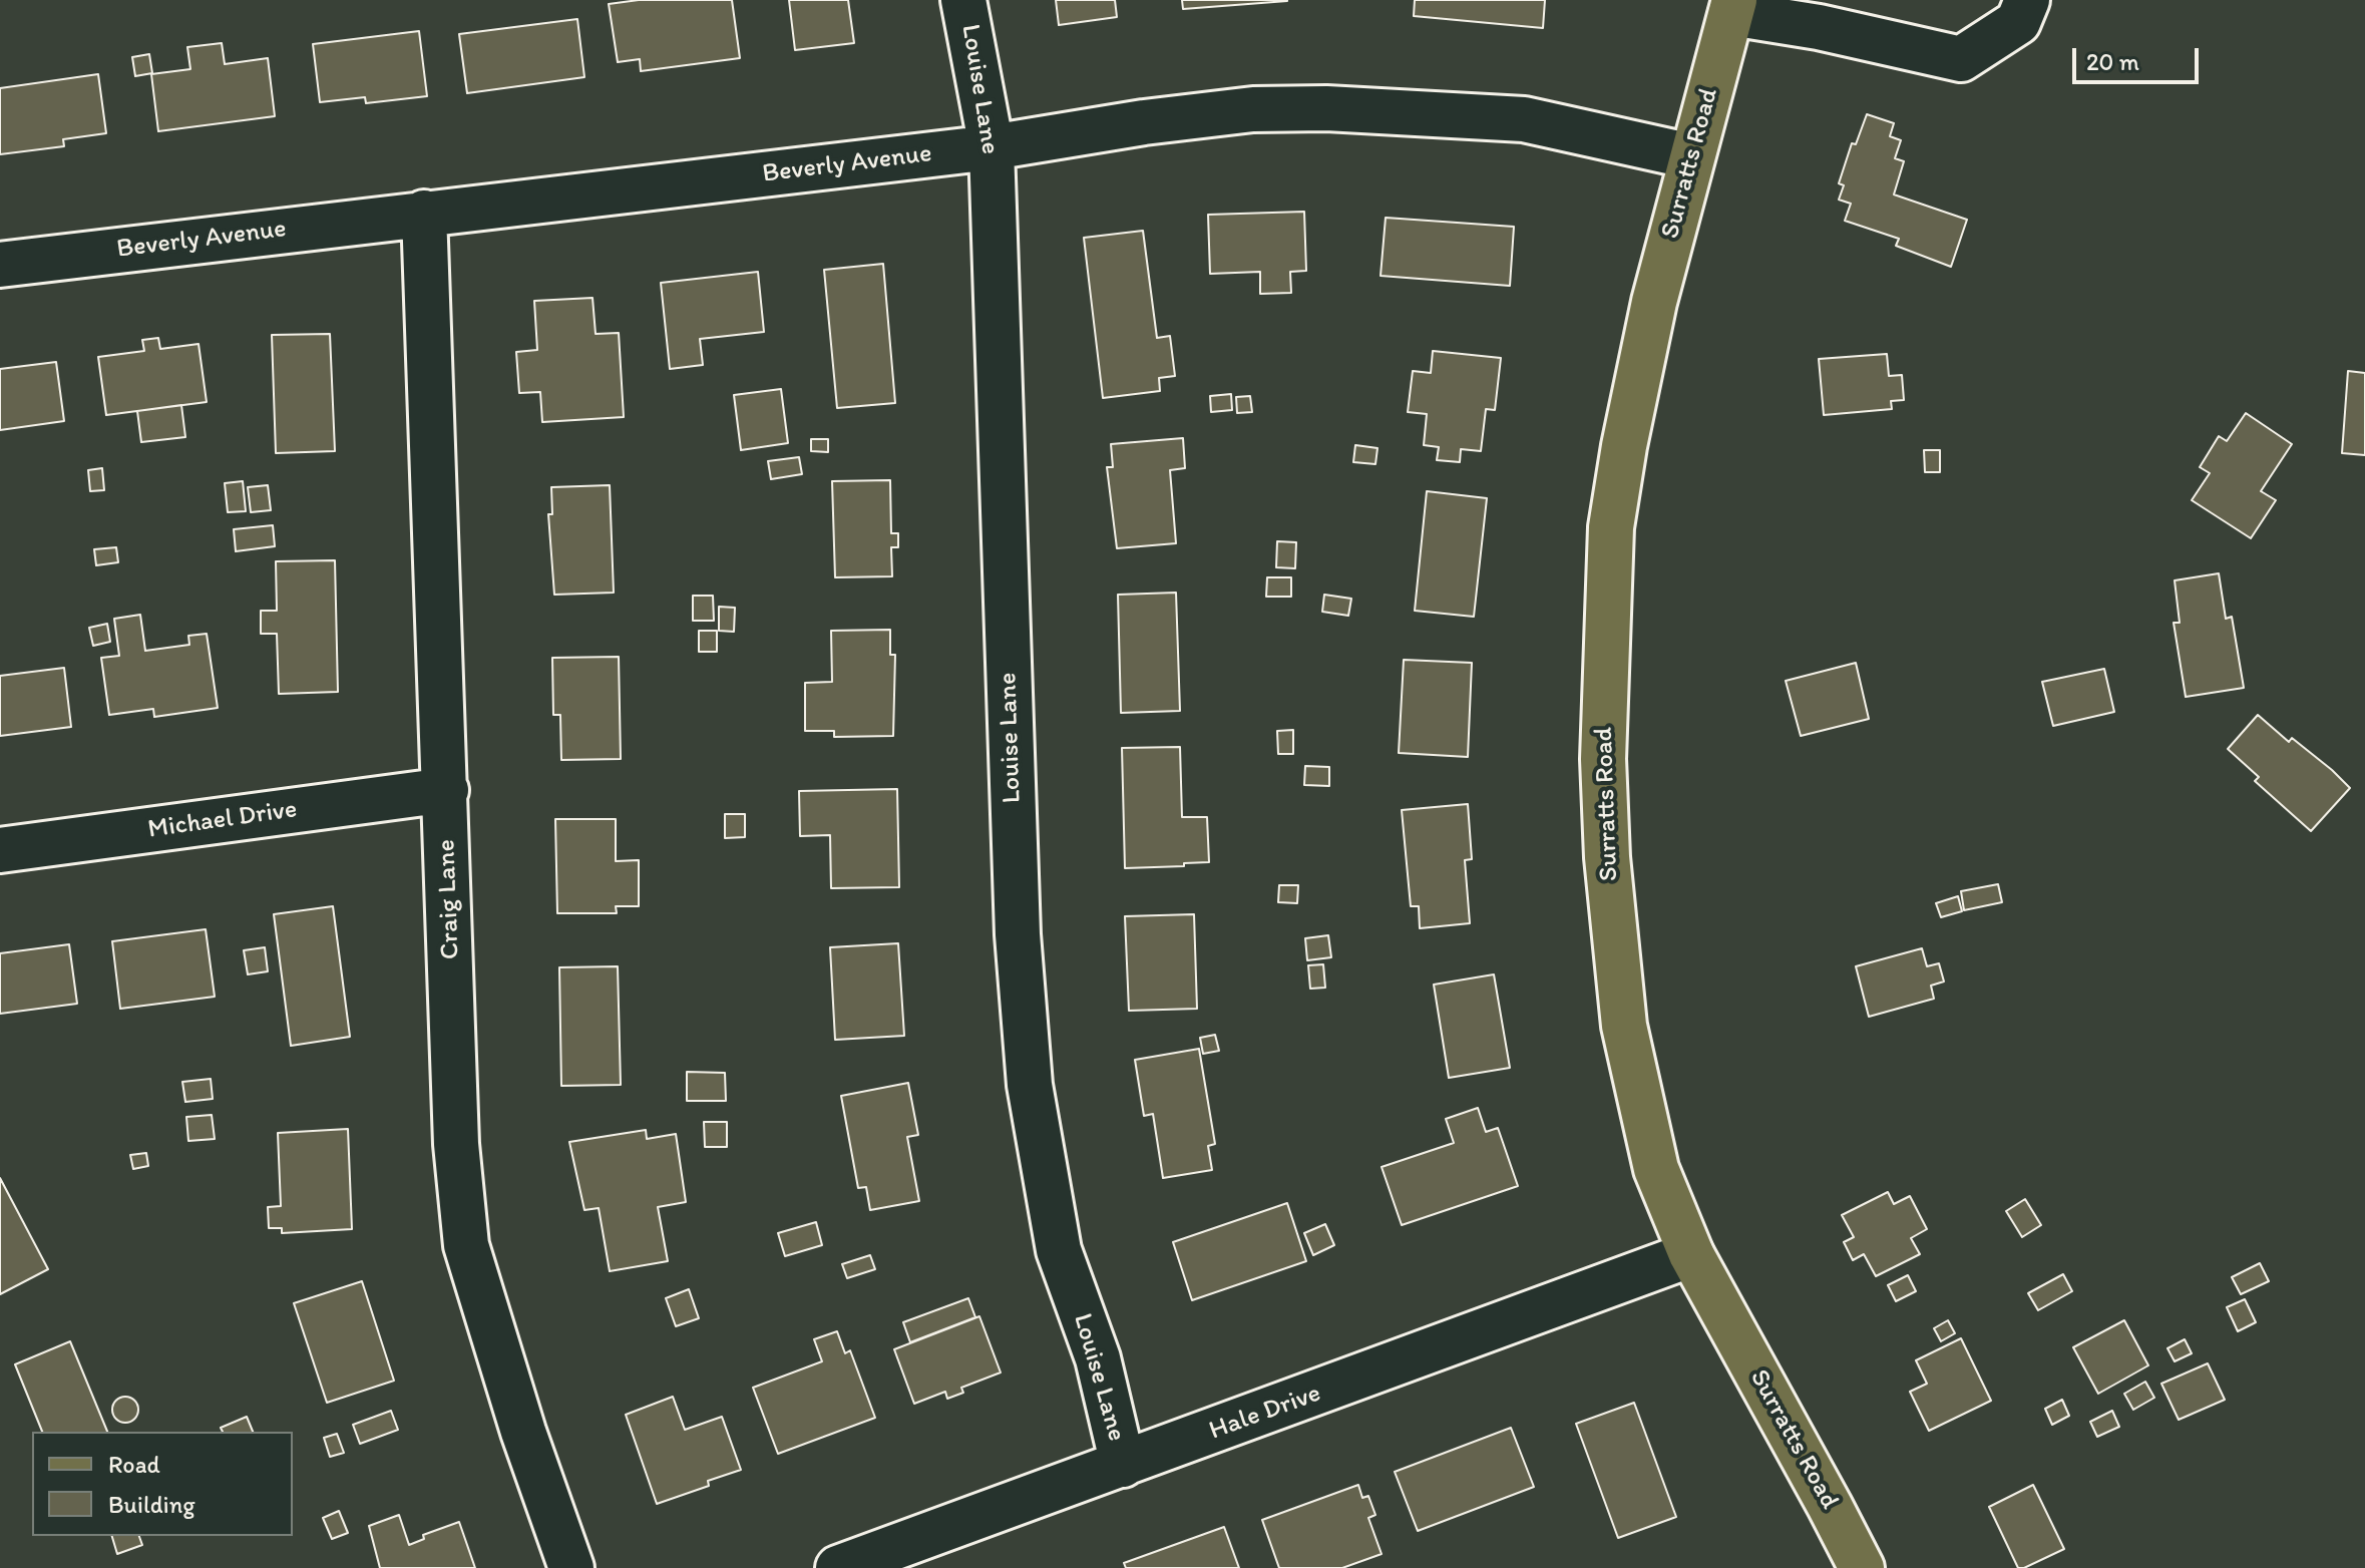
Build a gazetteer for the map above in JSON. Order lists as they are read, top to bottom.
{
  "streets": {
    "main road": ["Surratts Road"],
    "street": [
      "Louise Lane",
      "Beverly Avenue",
      "Michael Drive",
      "Craig Lane",
      "Hale Drive"
    ]
  },
  "crossings": [
    ["Louise Lane", "Beverly Avenue"],
    ["Louise Lane", "Hale Drive"],
    ["Surratts Road", "Beverly Avenue"],
    ["Surratts Road", "Hale Drive"],
    ["Beverly Avenue", "Craig Lane"],
    ["Michael Drive", "Craig Lane"]
  ],
  "legend": ["Road", "Building"],
  "scale_bar": "20 m"
}
